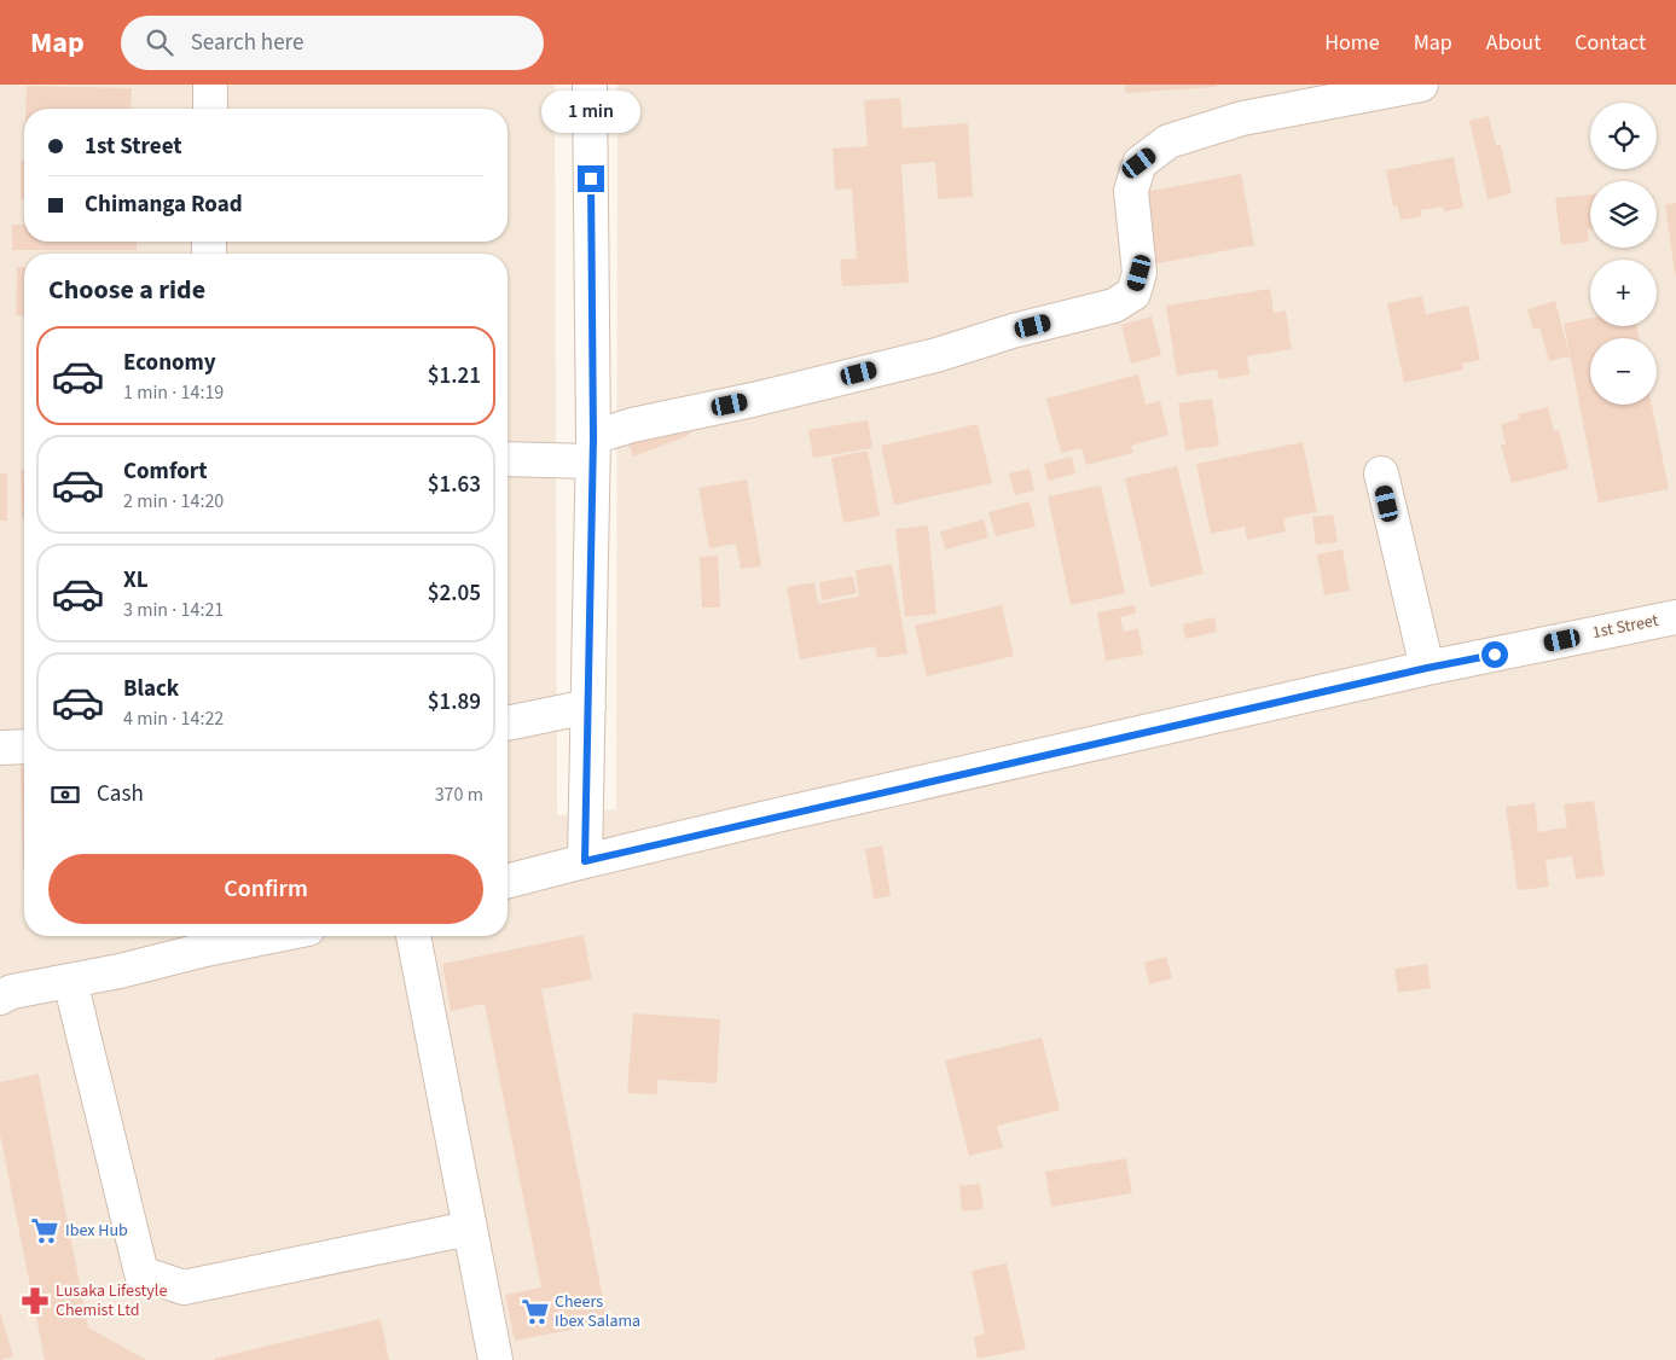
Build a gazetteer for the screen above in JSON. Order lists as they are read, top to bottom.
{
  "streets": {
    "street": ["1st Street"]
  },
  "places": {
    "supermarket": ["Ibex Hub", "Cheers Ibex Salama"],
    "pharmacy": ["Lusaka Lifestyle Chemist Ltd"]
  },
  "page": {
    "header": "Map",
    "search": "Search here",
    "nav": [
      "Home",
      "Map",
      "About",
      "Contact"
    ],
    "bubble": "1 min",
    "map_buttons": ["+", "−"],
    "banner": ["1st Street", "Chimanga Road"],
    "heading": "Choose a ride",
    "list": [
      {
        "name": "Economy",
        "note": "1 min · 14:19",
        "value": "$1.21"
      },
      {
        "name": "Comfort",
        "note": "2 min · 14:20",
        "value": "$1.63"
      },
      {
        "name": "XL",
        "note": "3 min · 14:21",
        "value": "$2.05"
      },
      {
        "name": "Black",
        "note": "4 min · 14:22",
        "value": "$1.89"
      }
    ],
    "pay": ["Cash", "370 m"],
    "buttons": "Confirm"
  }
}
